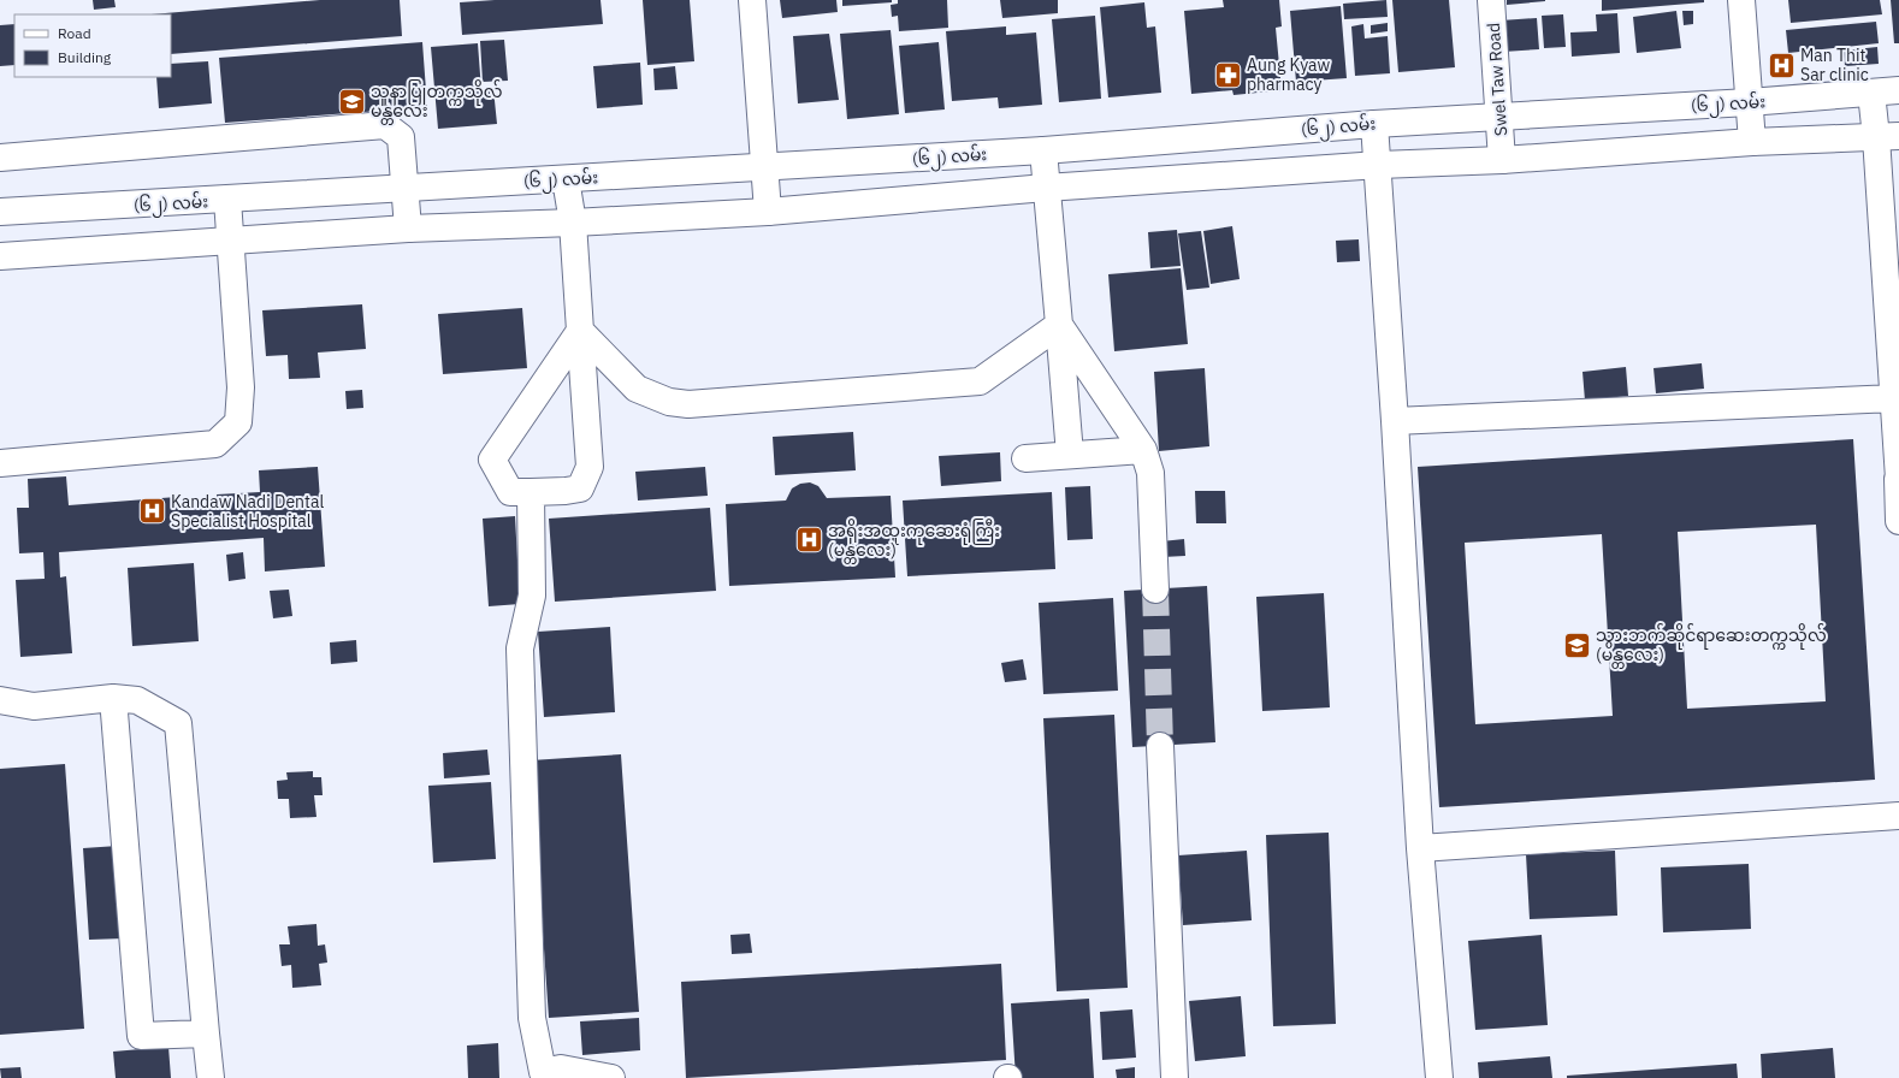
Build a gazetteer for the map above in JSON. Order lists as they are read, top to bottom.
{
  "streets": {
    "main road": ["Swel Taw Road", "(၆၂) လမ်း"]
  },
  "crossings": [
    ["Swel Taw Road", "(၆၂) လမ်း"]
  ],
  "places": {
    "hospital": ["Man Thit Sar clinic", "Kandaw Nadi Dental Specialist Hospital", "အရိုးအထူးကုဆေးရုံကြီး (မန္တလေး)"],
    "pharmacy": ["Aung Kyaw pharmacy"],
    "school or university": ["သူနာပြုတက္ကသိုလ် မန္တလေး", "သွားဘက်ဆိုင်ရာဆေးတက္ကသိုလ် (မန္တလေး)"]
  },
  "legend": ["Road", "Building"]
}
